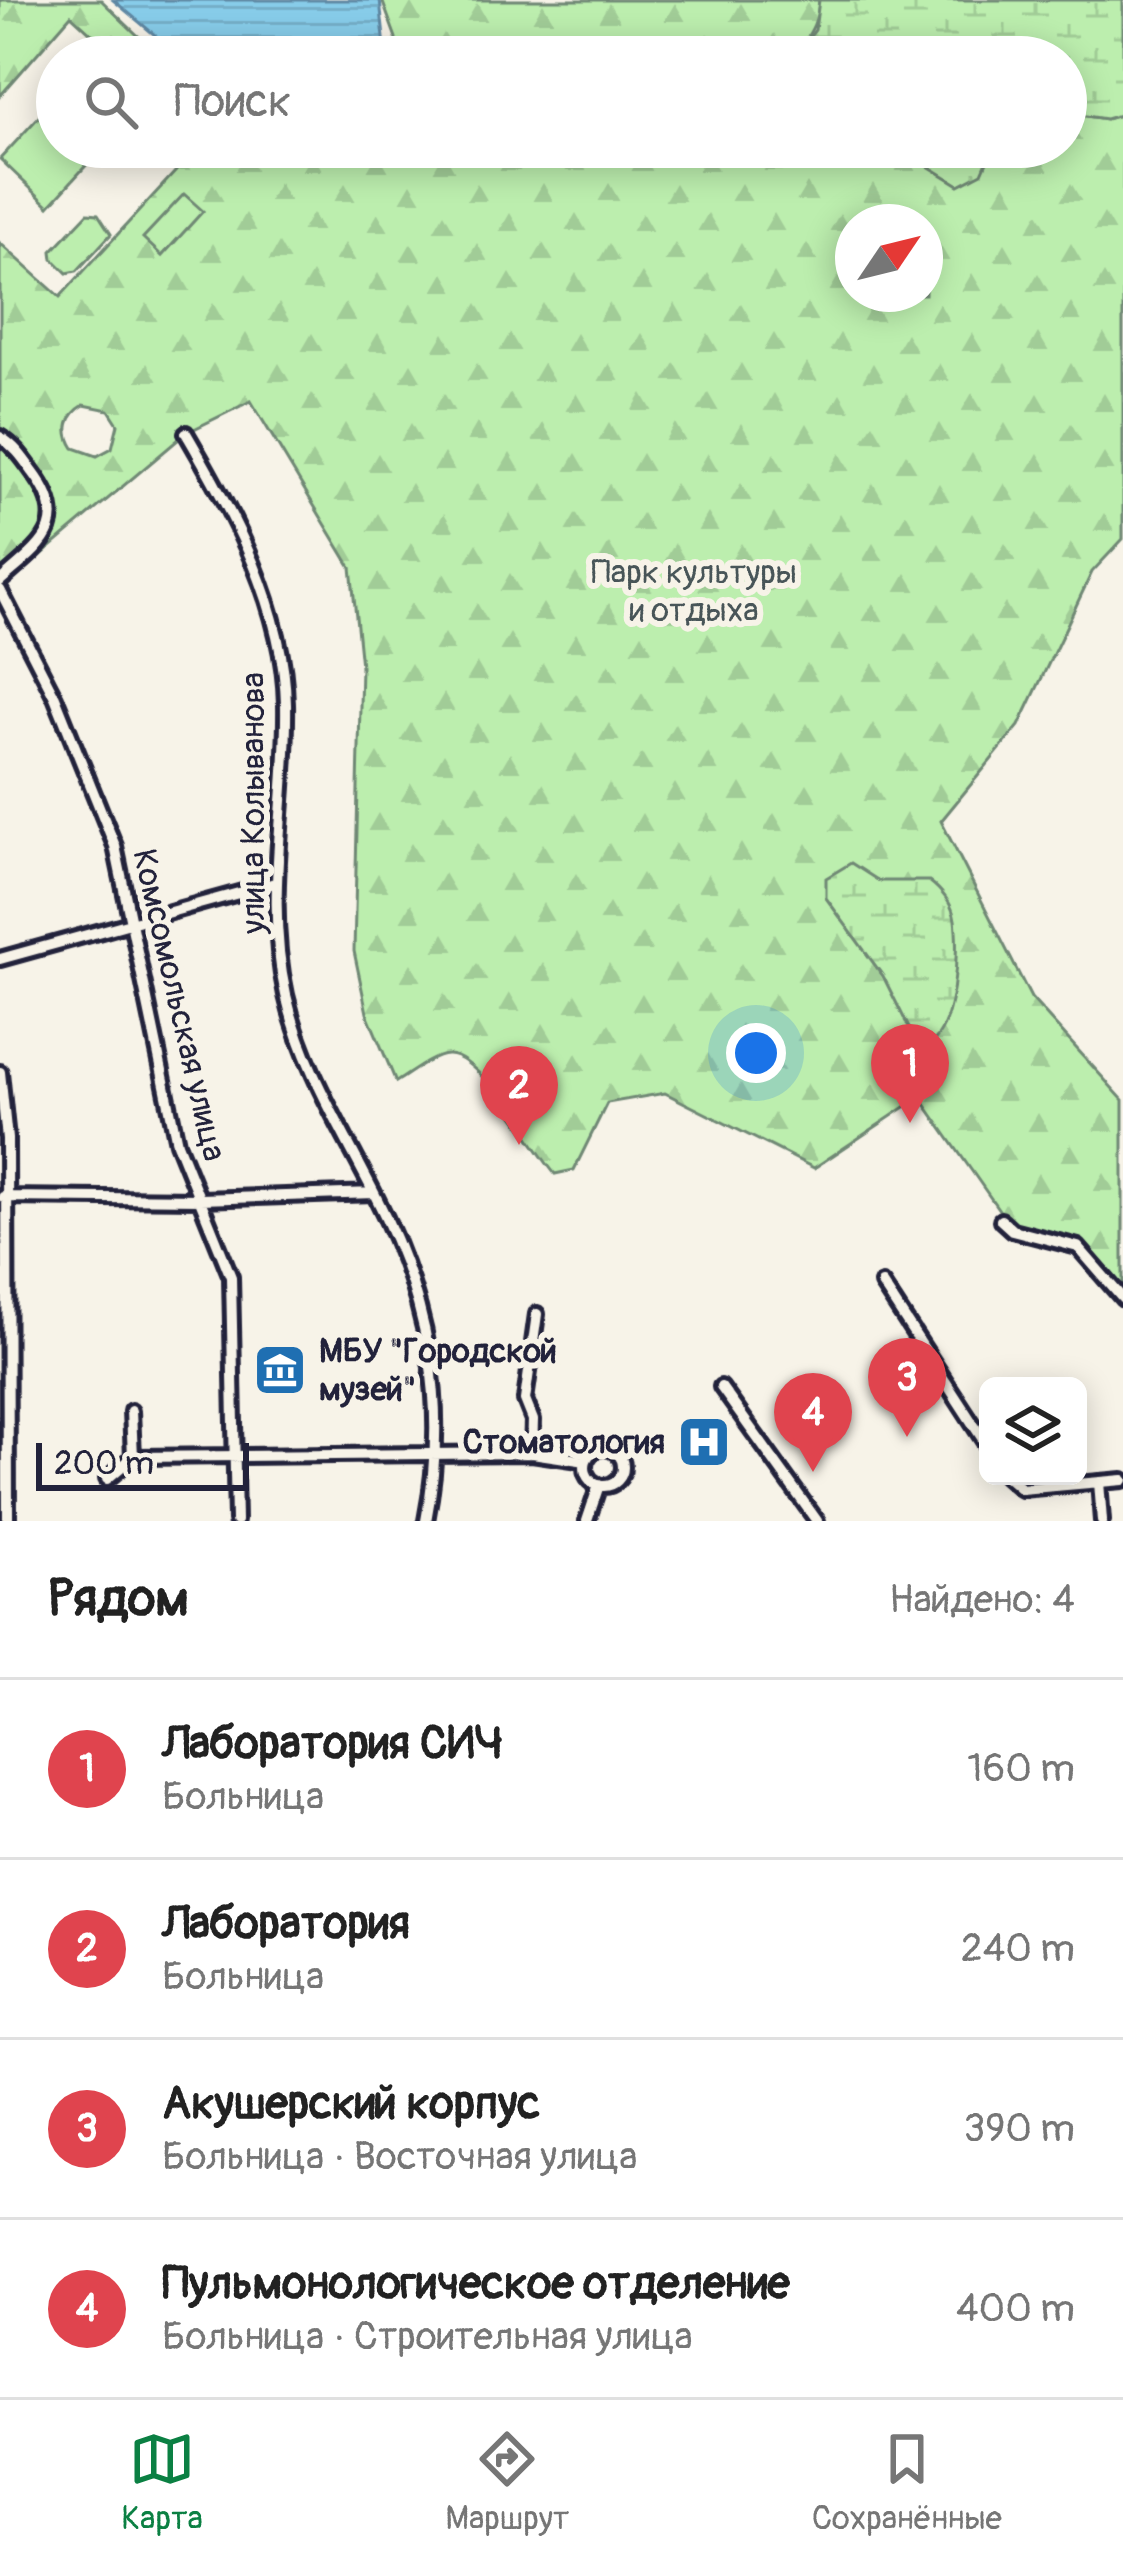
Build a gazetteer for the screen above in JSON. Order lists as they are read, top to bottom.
{
  "streets": {
    "street": ["улица Колыванова", "Комсомольская улица"]
  },
  "parks": ["Парк культуры и отдыха"],
  "places": {
    "museum": ["МБУ \"Городской музей\""],
    "hospital": ["Стоматология"]
  },
  "scale_bar": "200 m",
  "north": "top right",
  "page": {
    "search": "Поиск",
    "pins": [
      "1",
      "2",
      "3",
      "4"
    ],
    "scale": "200 m",
    "heading": ["Рядом", "Найдено: 4"],
    "list": [
      {
        "mark": "1",
        "name": "Лаборатория СИЧ",
        "note": "Больница",
        "value": "160 m"
      },
      {
        "mark": "2",
        "name": "Лаборатория",
        "note": "Больница",
        "value": "240 m"
      },
      {
        "mark": "3",
        "name": "Акушерский корпус",
        "note": "Больница · Восточная улица",
        "value": "390 m"
      },
      {
        "mark": "4",
        "name": "Пульмонологическое отделение",
        "note": "Больница · Строительная улица",
        "value": "400 m"
      }
    ],
    "nav": ["Карта", "Маршрут", "Сохранённые"]
  }
}
